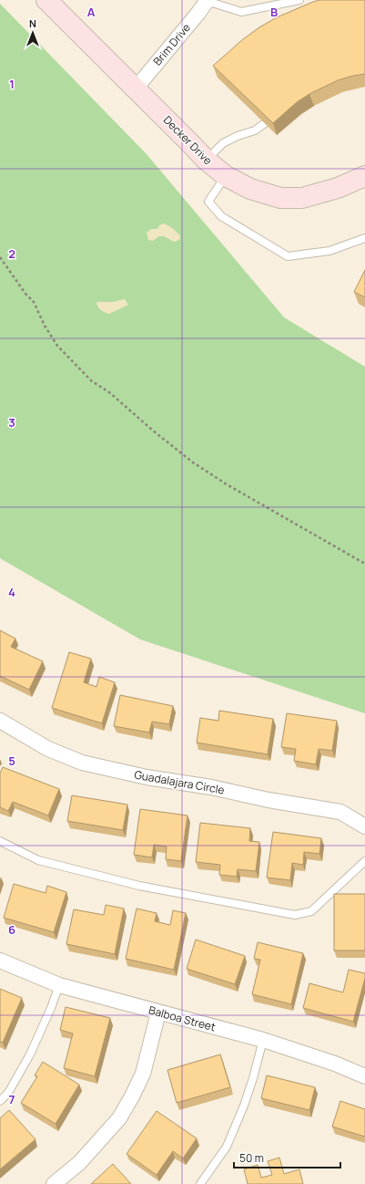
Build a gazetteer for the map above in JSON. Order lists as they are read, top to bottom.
{
  "streets": {
    "street": [
      "Brim Drive",
      "Decker Drive",
      "Guadalajara Circle",
      "Balboa Street"
    ]
  },
  "crossings": [
    ["Brim Drive", "Decker Drive"]
  ],
  "scale_bar": "50 m",
  "north": "top",
  "grid": {
    "columns": ["A", "B"],
    "rows": [
      "1",
      "2",
      "3",
      "4",
      "5",
      "6",
      "7"
    ]
  }
}
